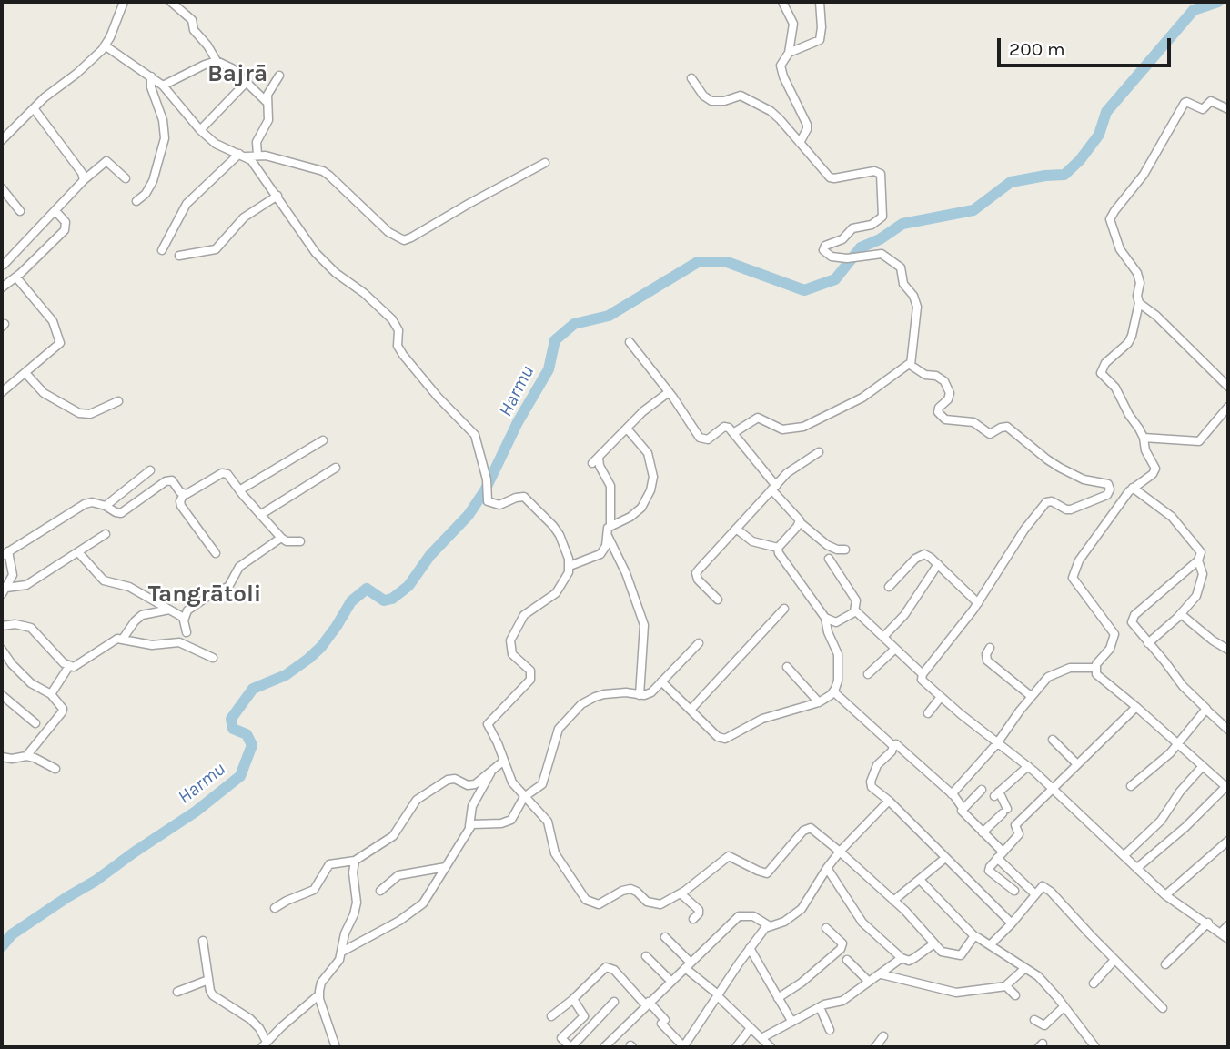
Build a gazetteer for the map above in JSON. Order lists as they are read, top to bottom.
{
  "districts": ["Bajrā", "Tangrātoli"],
  "water": ["Harmu"],
  "scale_bar": "200 m"
}
